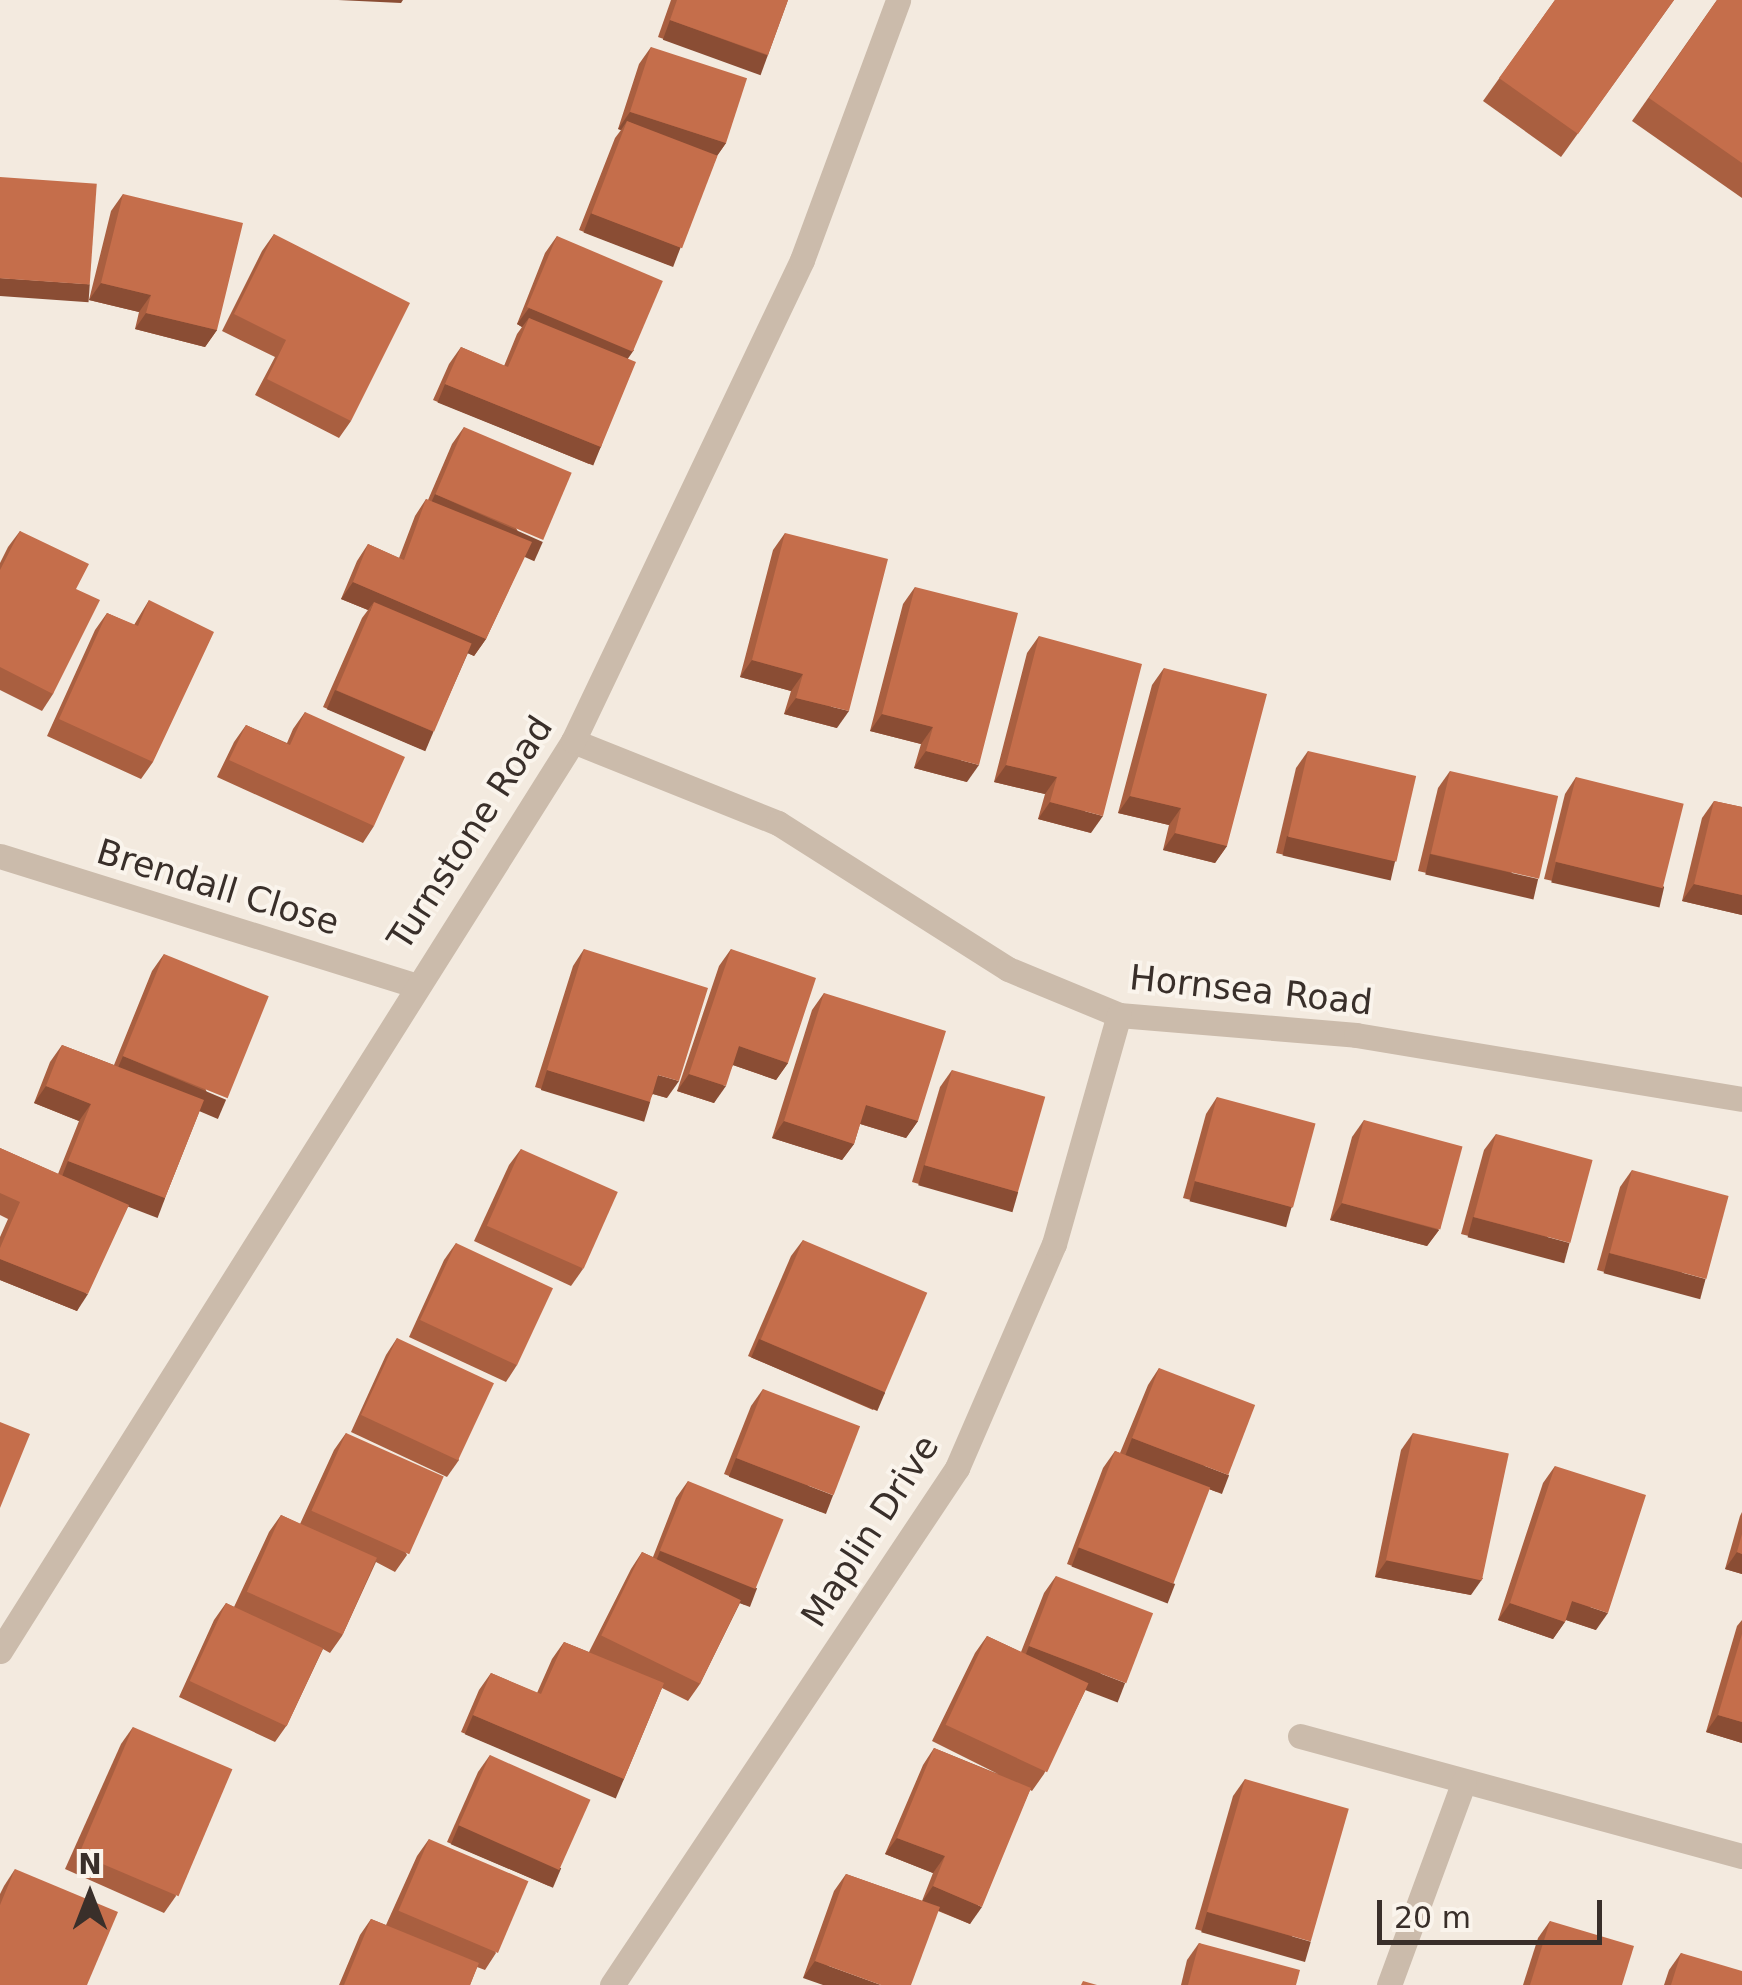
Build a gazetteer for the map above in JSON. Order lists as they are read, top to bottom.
{
  "streets": {
    "street": [
      "Turnstone Road",
      "Brendall Close",
      "Hornsea Road",
      "Maplin Drive"
    ]
  },
  "crossings": [
    ["Turnstone Road", "Brendall Close"],
    ["Turnstone Road", "Hornsea Road"],
    ["Hornsea Road", "Maplin Drive"]
  ],
  "scale_bar": "20 m",
  "north": "top"
}
